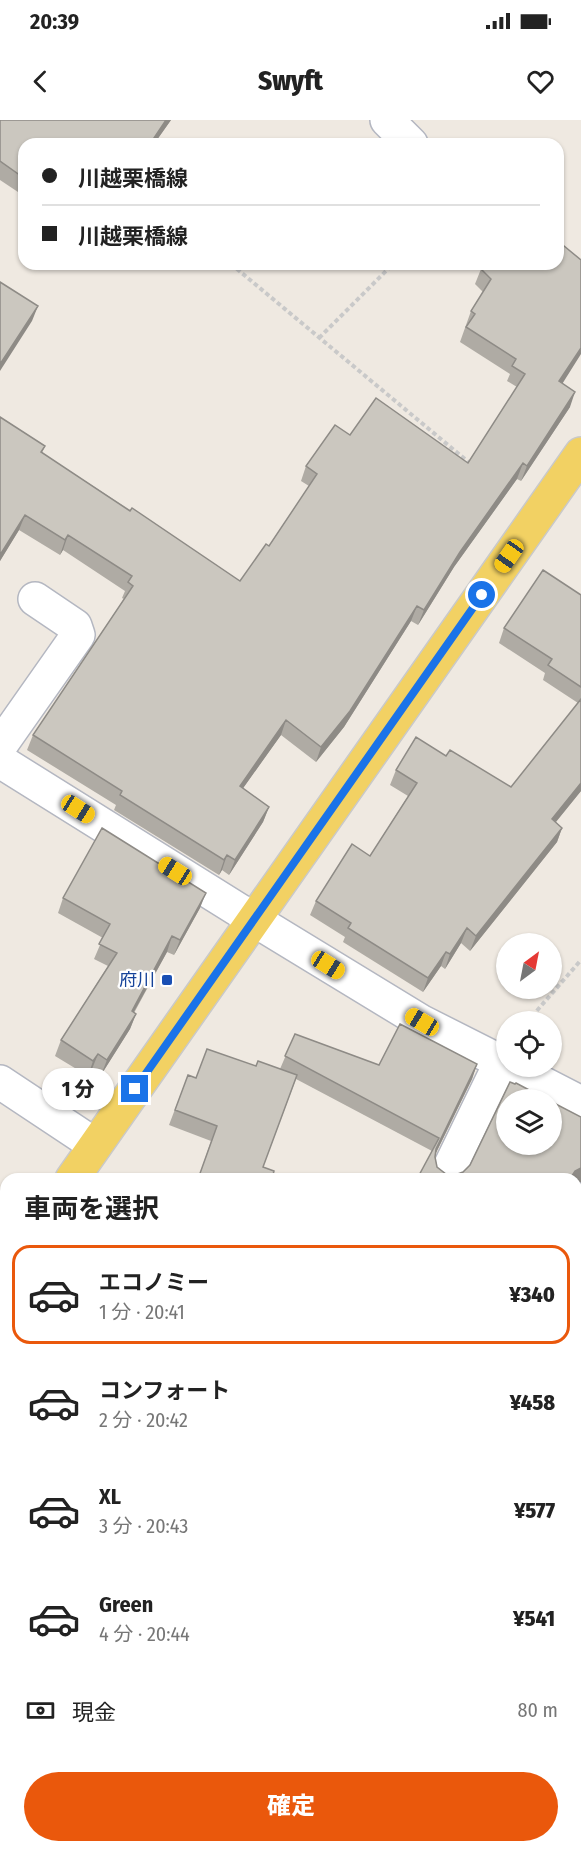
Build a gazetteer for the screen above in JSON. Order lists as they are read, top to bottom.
{
  "places": {
    "transit": ["府川"]
  },
  "north": "top right",
  "page": {
    "status": "20:39",
    "header": "Swyft",
    "banner": ["川越栗橋線", "川越栗橋線"],
    "bubble": "1 分",
    "heading": "車両を選択",
    "list": [
      {
        "name": "エコノミー",
        "note": "1 分 · 20:41",
        "value": "¥340"
      },
      {
        "name": "コンフォート",
        "note": "2 分 · 20:42",
        "value": "¥458"
      },
      {
        "name": "XL",
        "note": "3 分 · 20:43",
        "value": "¥577"
      },
      {
        "name": "Green",
        "note": "4 分 · 20:44",
        "value": "¥541"
      }
    ],
    "pay": ["現金", "80 m"],
    "buttons": "確定"
  }
}
